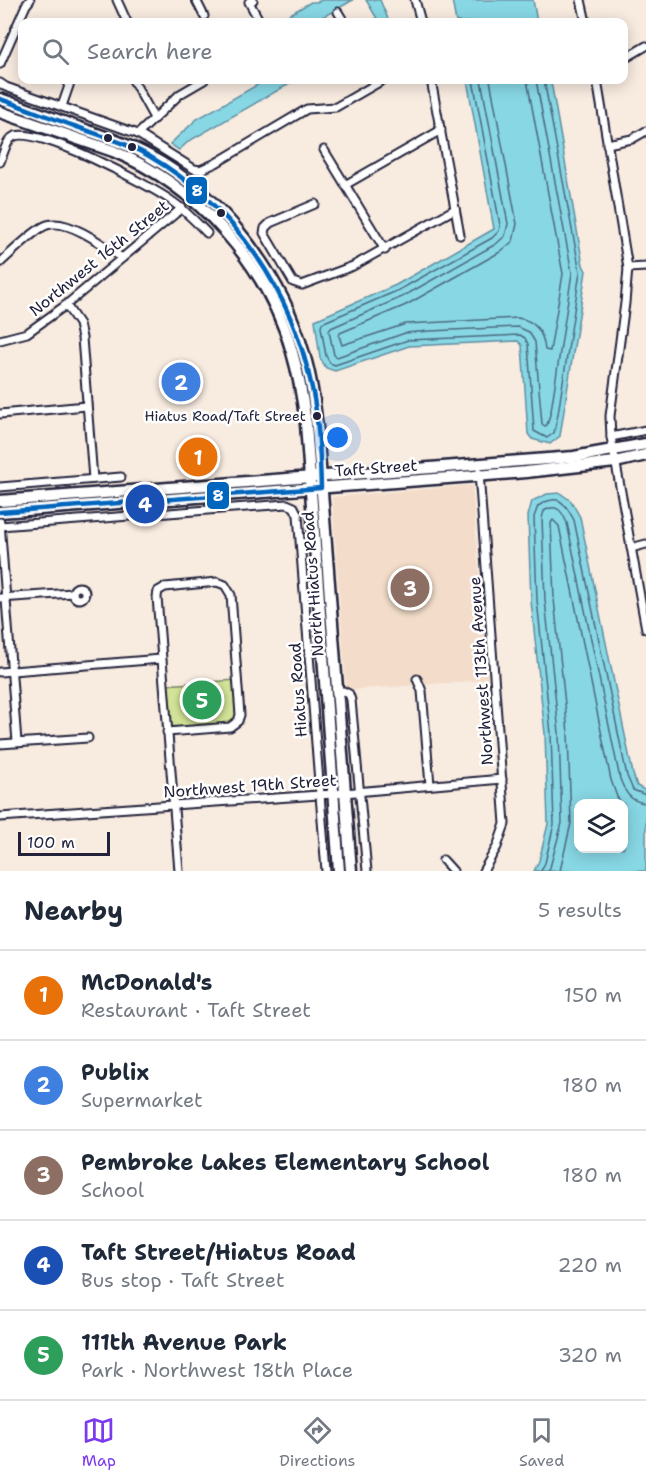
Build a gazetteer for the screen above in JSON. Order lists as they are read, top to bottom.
{
  "streets": {
    "main road": ["Taft Street", "North Hiatus Road"],
    "street": [
      "Northwest 16th Street",
      "Northwest 113th Avenue",
      "Hiatus Road",
      "Northwest 19th Street"
    ]
  },
  "crossings": [
    ["Taft Street", "North Hiatus Road"],
    ["Taft Street", "Northwest 113th Avenue"],
    ["North Hiatus Road", "Northwest 19th Street"],
    ["Northwest 113th Avenue", "Northwest 19th Street"],
    ["Hiatus Road", "Northwest 19th Street"]
  ],
  "places": ["Hiatus Road/Taft Street"],
  "lines": ["transit line 8"],
  "scale_bar": "100 m",
  "page": {
    "search": "Search here",
    "pins": [
      "2",
      "1",
      "4",
      "3",
      "5"
    ],
    "scale": "100 m",
    "heading": ["Nearby", "5 results"],
    "list": [
      {
        "mark": "1",
        "name": "McDonald's",
        "note": "Restaurant · Taft Street",
        "value": "150 m"
      },
      {
        "mark": "2",
        "name": "Publix",
        "note": "Supermarket",
        "value": "180 m"
      },
      {
        "mark": "3",
        "name": "Pembroke Lakes Elementary School",
        "note": "School",
        "value": "180 m"
      },
      {
        "mark": "4",
        "name": "Taft Street/Hiatus Road",
        "note": "Bus stop · Taft Street",
        "value": "220 m"
      },
      {
        "mark": "5",
        "name": "111th Avenue Park",
        "note": "Park · Northwest 18th Place",
        "value": "320 m"
      }
    ],
    "nav": ["Map", "Directions", "Saved"]
  }
}
